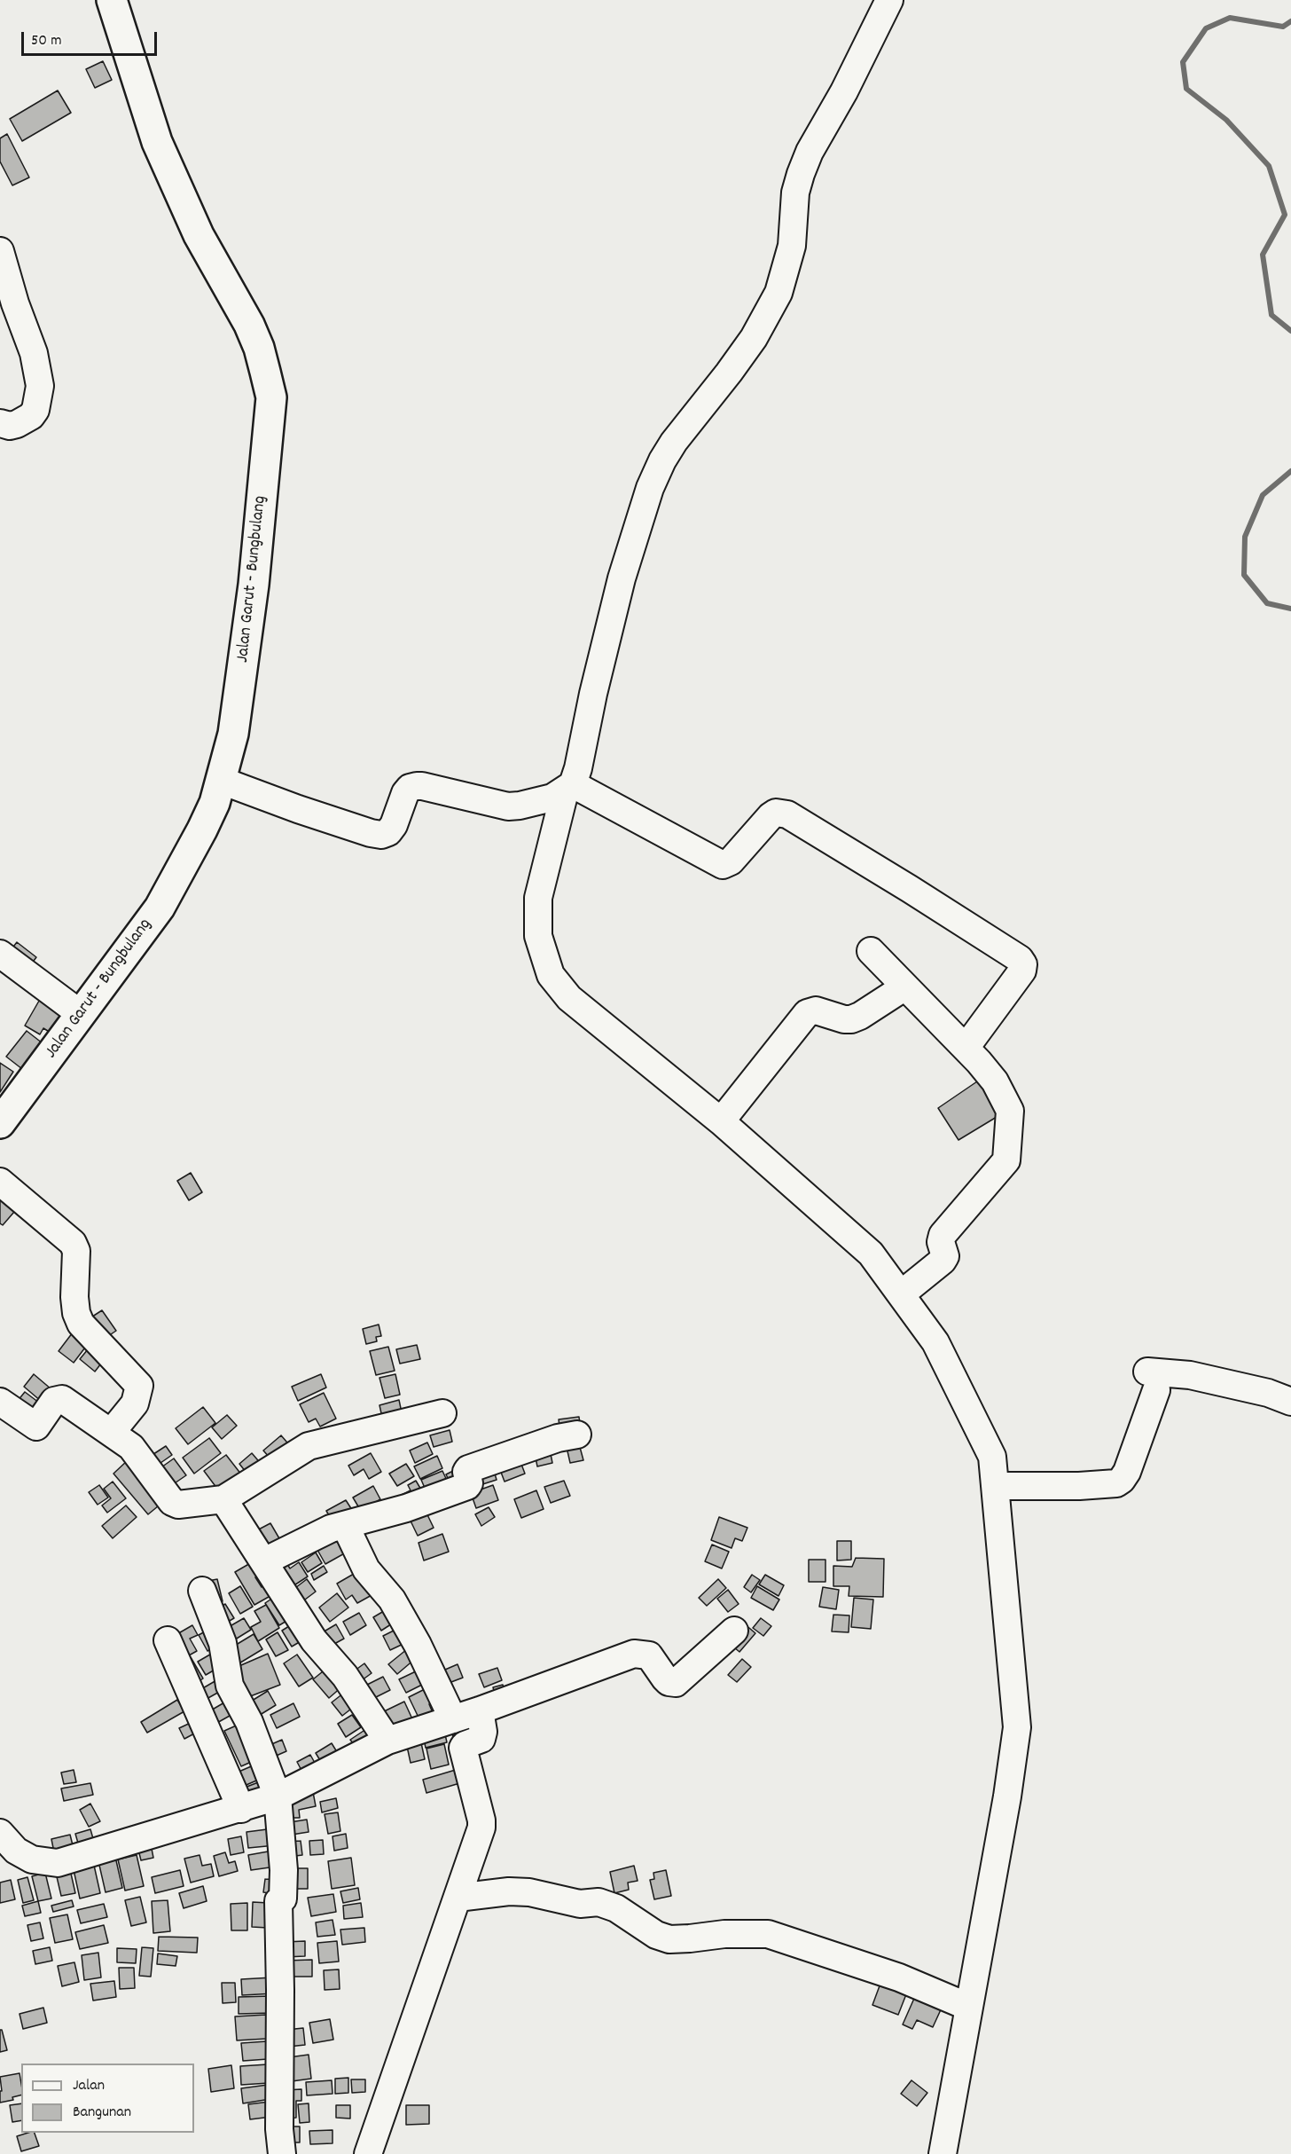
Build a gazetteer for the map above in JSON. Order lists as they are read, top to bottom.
{
  "streets": {
    "main road": ["Jalan Garut - Bungbulang"]
  },
  "legend": ["Jalan", "Bangunan"],
  "scale_bar": "50 m"
}
